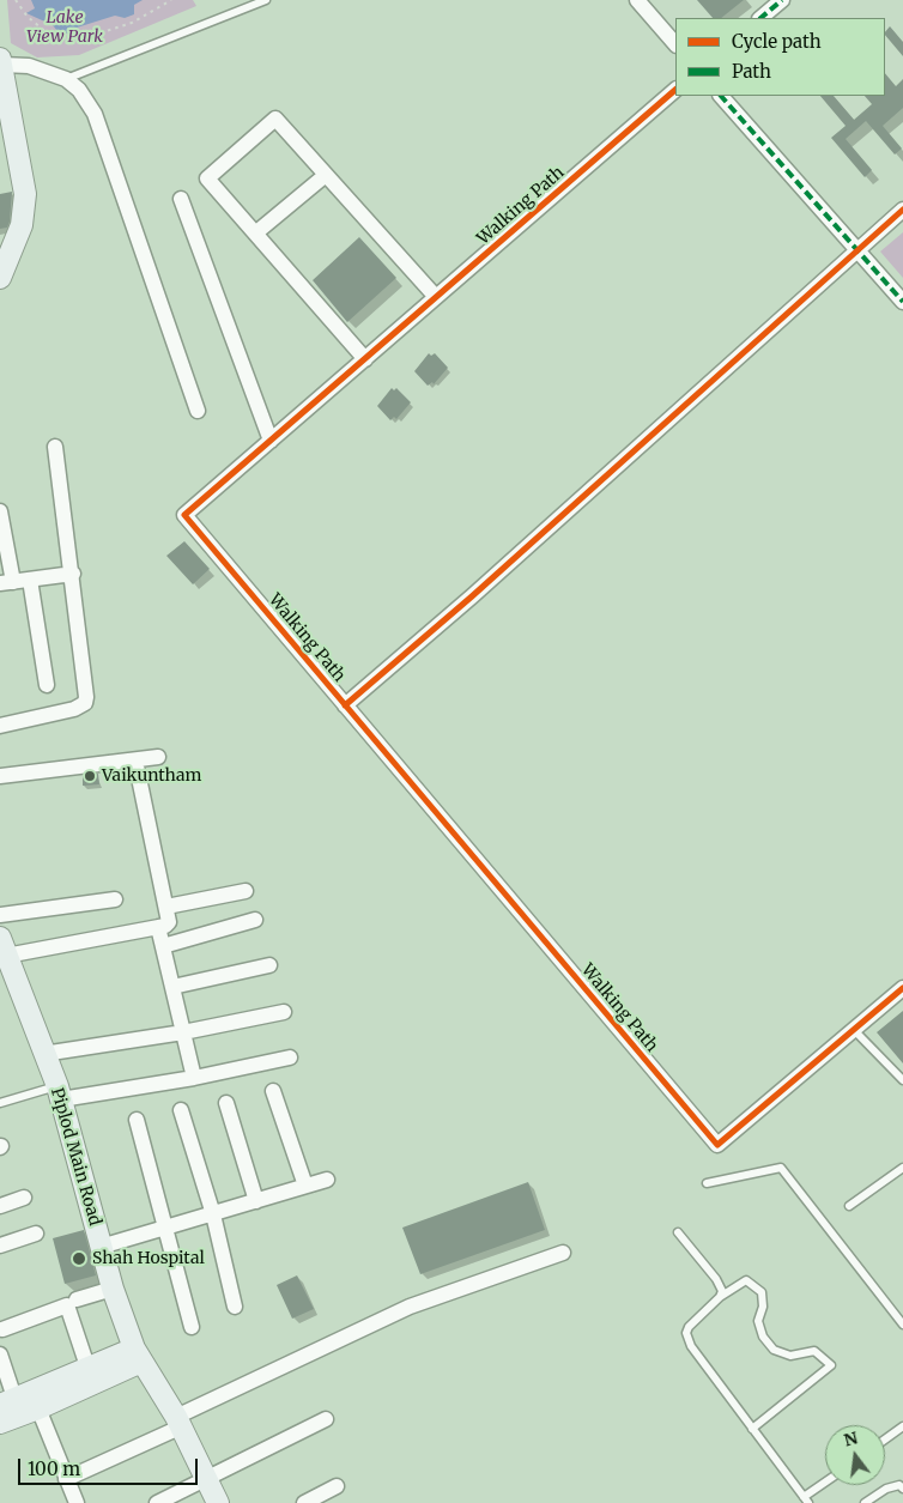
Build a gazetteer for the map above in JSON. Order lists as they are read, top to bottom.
{
  "streets": {
    "street": ["Walking Path", "Piplod Main Road"]
  },
  "parks": ["Lake View Park"],
  "places": ["Vaikuntham", "Shah Hospital"],
  "legend": ["Cycle path", "Path"],
  "scale_bar": "100 m",
  "north": "top"
}
